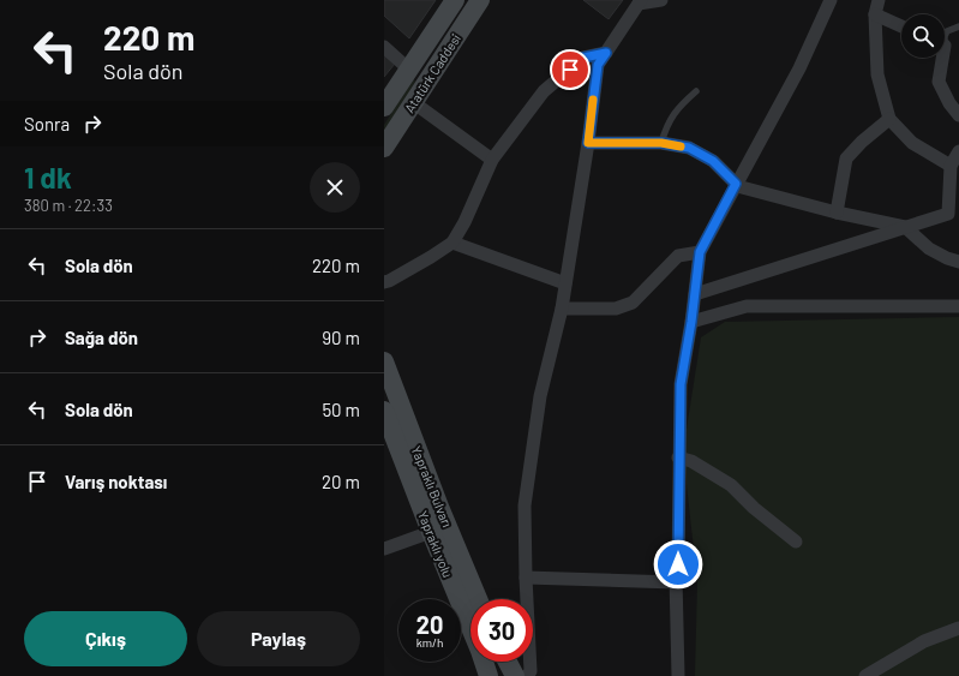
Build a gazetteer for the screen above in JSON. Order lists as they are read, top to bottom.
{
  "streets": {
    "main road": ["Atatürk Caddesi", "Yapraklı Bulvarı", "Yapraklı yolu"]
  },
  "page": {
    "turn": ["220 m", "Sola dön"],
    "then": "Sonra",
    "heading": ["1 dk", "380 m · 22:33"],
    "list": [
      {
        "name": "Sola dön",
        "value": "220 m"
      },
      {
        "name": "Sağa dön",
        "value": "90 m"
      },
      {
        "name": "Sola dön",
        "value": "50 m"
      },
      {
        "name": "Varış noktası",
        "value": "20 m"
      }
    ],
    "speed": "20 km/h",
    "limit": "30",
    "buttons": ["Çıkış", "Paylaş"]
  }
}
